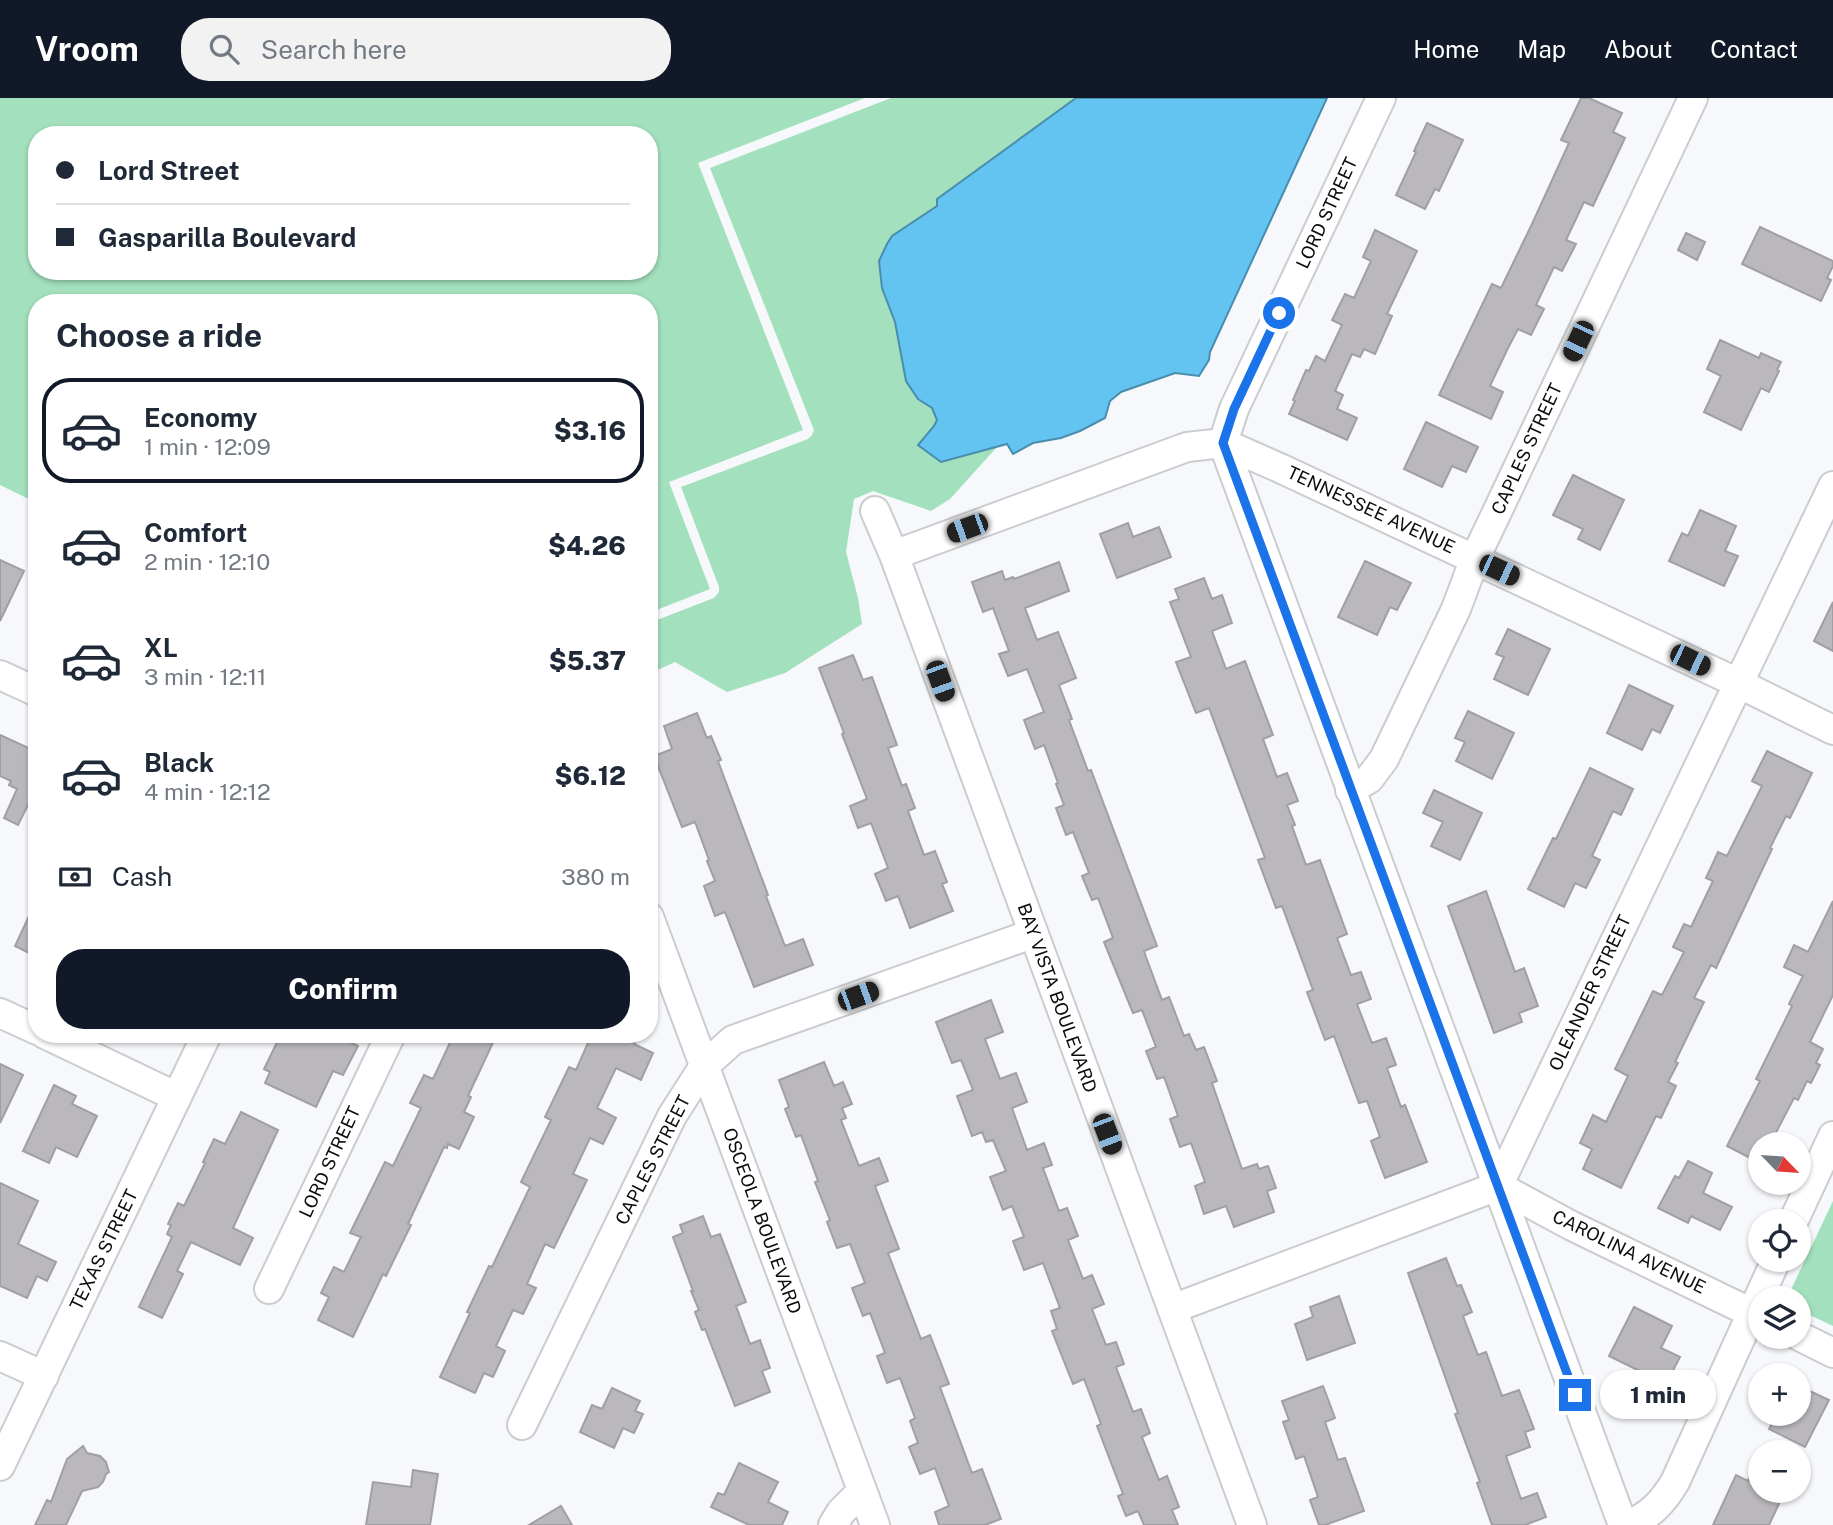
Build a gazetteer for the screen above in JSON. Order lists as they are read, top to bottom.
{
  "streets": {
    "street": [
      "LORD STREET",
      "CAPLES STREET",
      "TENNESSEE AVENUE",
      "OLEANDER STREET",
      "BAY VISTA BOULEVARD",
      "OSCEOLA BOULEVARD",
      "TEXAS STREET",
      "CAROLINA AVENUE"
    ]
  },
  "crossings": [
    ["LORD STREET", "TENNESSEE AVENUE"],
    ["CAPLES STREET", "TENNESSEE AVENUE"],
    ["CAPLES STREET", "BAY VISTA BOULEVARD"],
    ["CAPLES STREET", "OSCEOLA BOULEVARD"],
    ["TENNESSEE AVENUE", "OLEANDER STREET"],
    ["OLEANDER STREET", "CAROLINA AVENUE"]
  ],
  "north": "bottom right",
  "page": {
    "header": "Vroom",
    "search": "Search here",
    "nav": [
      "Home",
      "Map",
      "About",
      "Contact"
    ],
    "banner": ["Lord Street", "Gasparilla Boulevard"],
    "heading": "Choose a ride",
    "list": [
      {
        "name": "Economy",
        "note": "1 min · 12:09",
        "value": "$3.16"
      },
      {
        "name": "Comfort",
        "note": "2 min · 12:10",
        "value": "$4.26"
      },
      {
        "name": "XL",
        "note": "3 min · 12:11",
        "value": "$5.37"
      },
      {
        "name": "Black",
        "note": "4 min · 12:12",
        "value": "$6.12"
      }
    ],
    "pay": ["Cash", "380 m"],
    "buttons": "Confirm",
    "map_buttons": ["+", "−"],
    "bubble": "1 min"
  }
}
